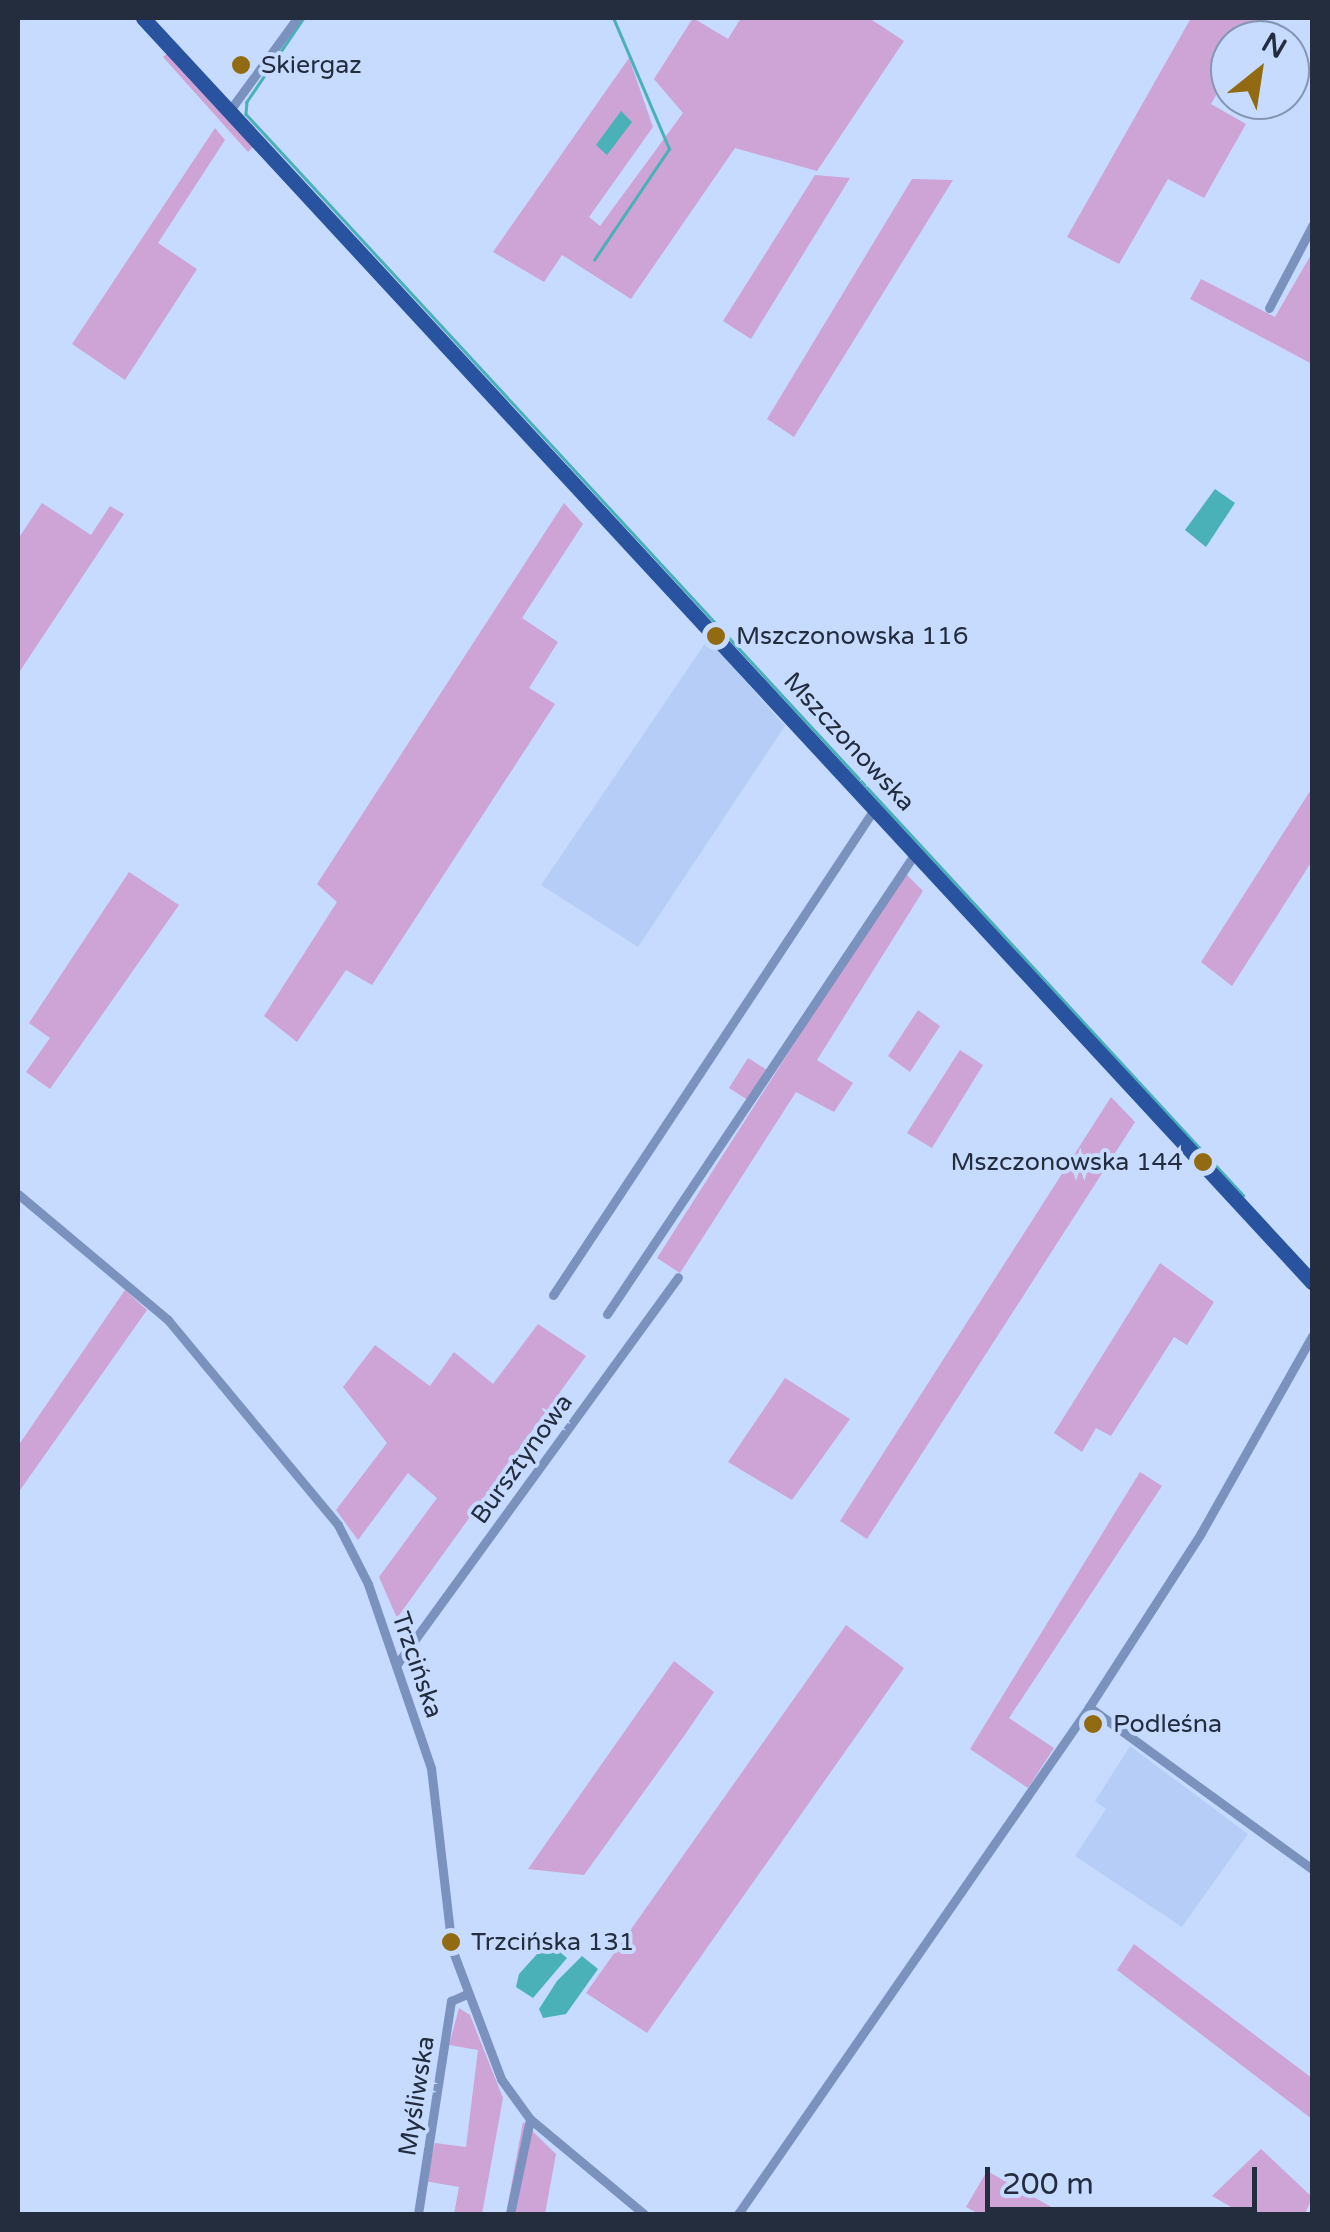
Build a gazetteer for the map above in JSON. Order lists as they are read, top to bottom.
{
  "streets": {
    "main road": ["Mszczonowska"],
    "street": ["Bursztynowa", "Trzcińska", "Myśliwska"]
  },
  "crossings": [
    ["Bursztynowa", "Trzcińska"],
    ["Trzcińska", "Myśliwska"]
  ],
  "places": [
    "Skiergaz",
    "Mszczonowska 116",
    "Mszczonowska 144",
    "Podleśna",
    "Trzcińska 131"
  ],
  "scale_bar": "200 m",
  "north": "top right"
}
